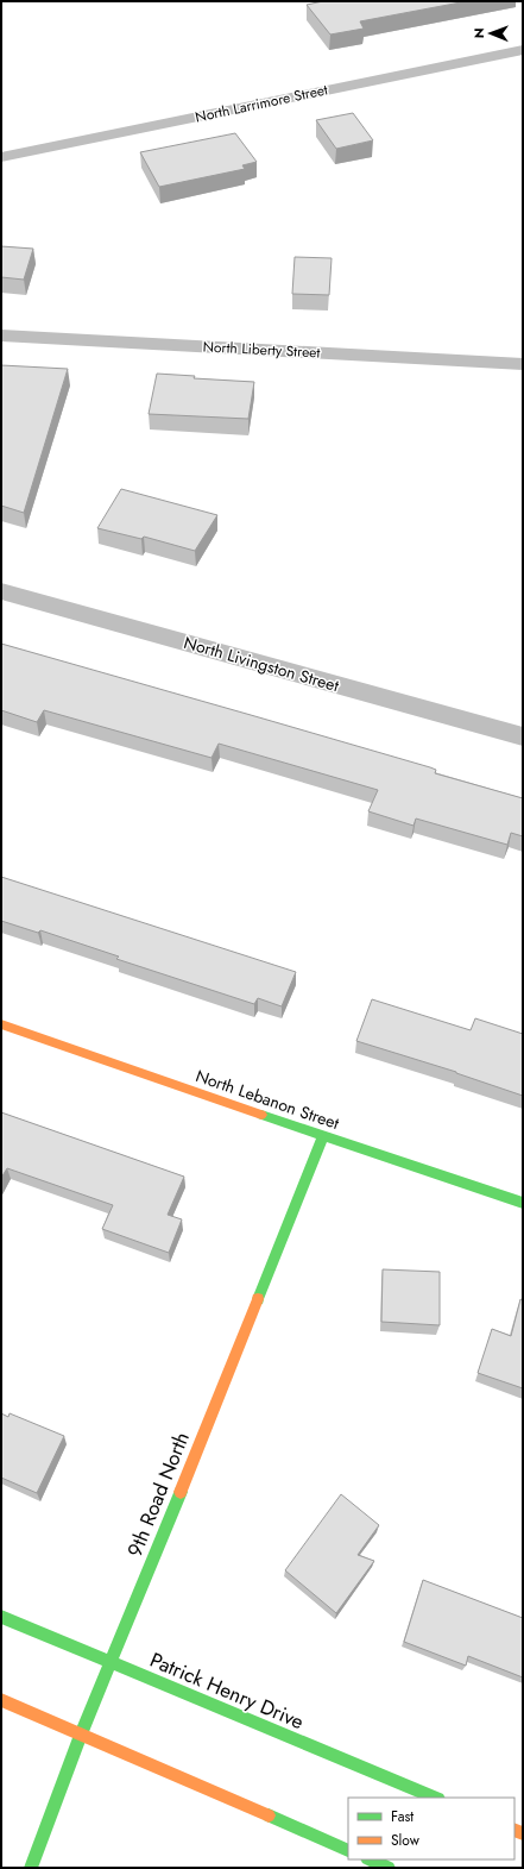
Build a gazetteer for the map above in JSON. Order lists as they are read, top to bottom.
{
  "streets": {
    "street": [
      "North Larrimore Street",
      "North Liberty Street",
      "North Livingston Street",
      "North Lebanon Street",
      "9th Road North",
      "Patrick Henry Drive"
    ]
  },
  "crossings": [
    ["North Lebanon Street", "9th Road North"],
    ["9th Road North", "Patrick Henry Drive"]
  ],
  "legend": ["Fast", "Slow"],
  "north": "left"
}
